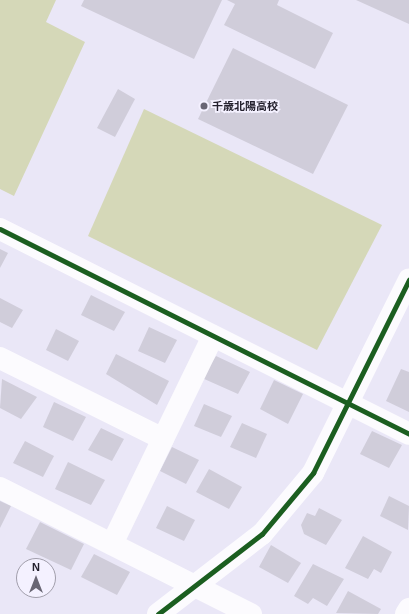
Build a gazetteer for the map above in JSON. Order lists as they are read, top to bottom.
{
  "places": ["千歳北陽高校"],
  "north": "top"
}
